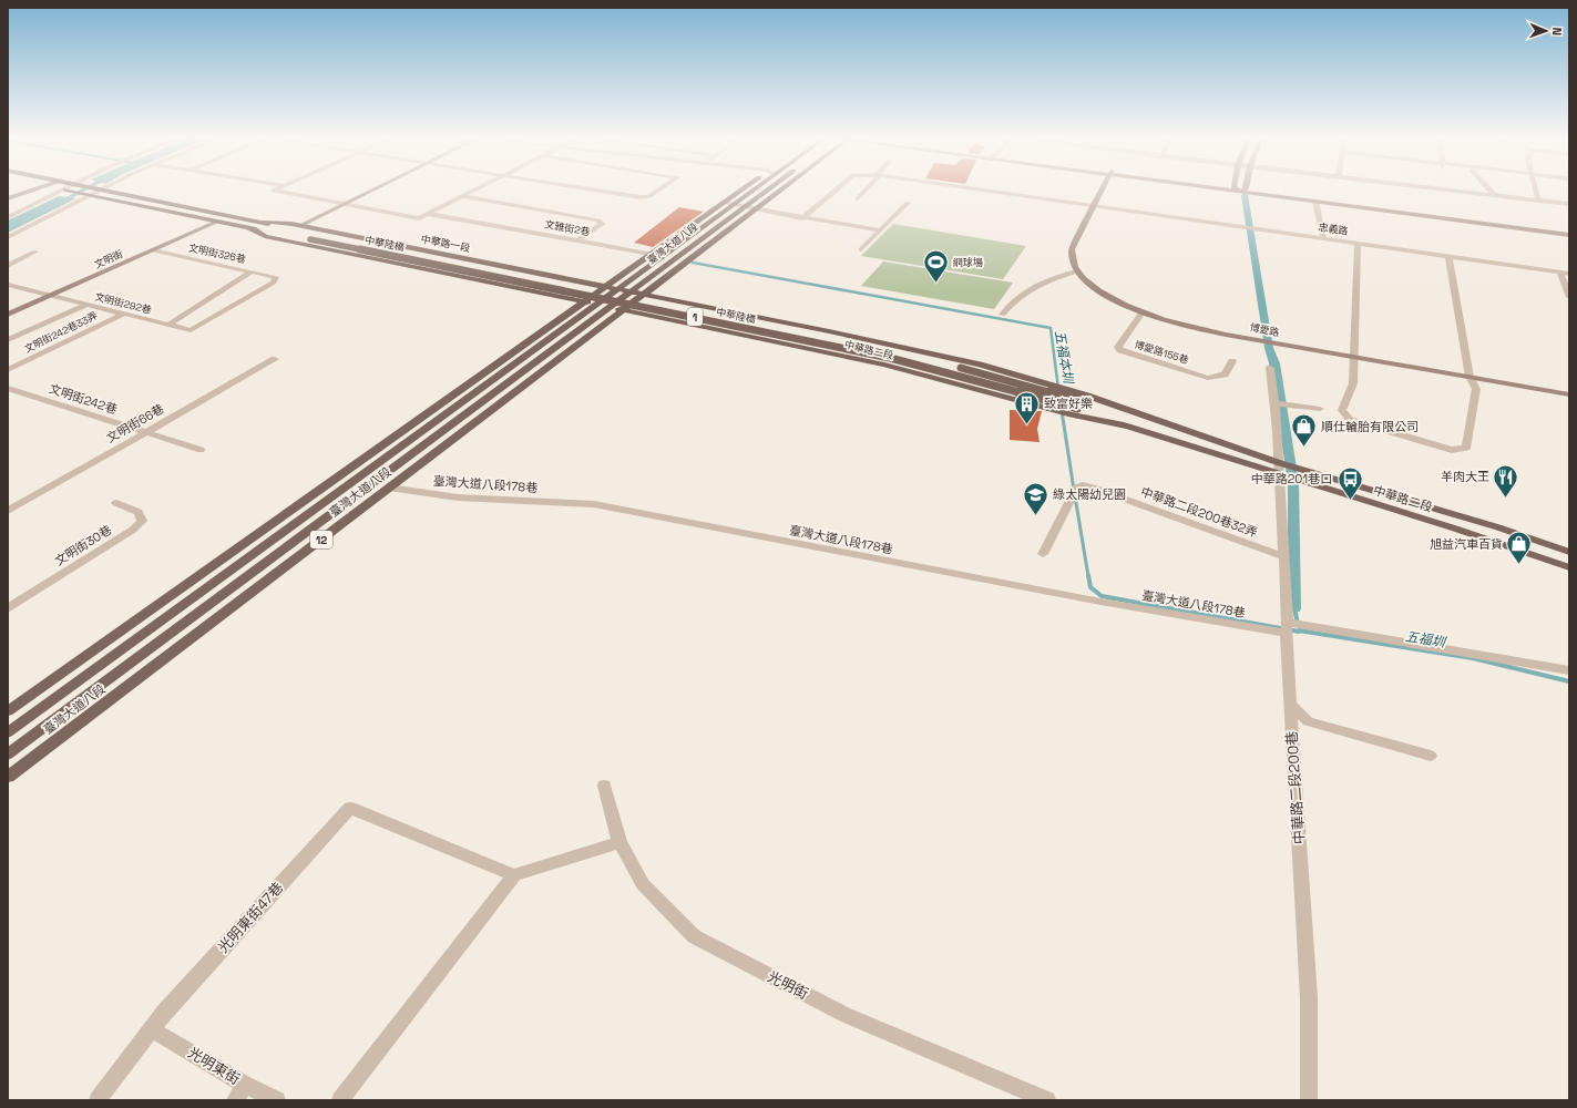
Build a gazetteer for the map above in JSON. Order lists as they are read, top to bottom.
{
  "streets": {
    "main road": [
      "中華陸橋",
      "中華路一段",
      "臺灣大道八段",
      "1",
      "中華路二段",
      "12"
    ],
    "street": [
      "文雅街2巷",
      "忠義路",
      "文明街326巷",
      "文明街",
      "文明街292巷",
      "博愛路",
      "文明街242巷33弄",
      "博愛路155巷",
      "文明街242巷",
      "文明街66巷",
      "臺灣大道八段178巷",
      "中華路二段200巷32弄",
      "文明街30巷",
      "中華路二段200巷",
      "光明東街47巷",
      "光明街",
      "光明東街"
    ]
  },
  "crossings": [
    ["文雅街2巷", "臺灣大道八段"],
    ["中華陸橋", "中華路一段"],
    ["中華陸橋", "1"],
    ["中華陸橋", "中華路二段"],
    ["中華路一段", "臺灣大道八段"],
    ["中華路一段", "中華路二段"],
    ["臺灣大道八段", "1"],
    ["臺灣大道八段", "中華路二段"],
    ["臺灣大道八段", "臺灣大道八段178巷"],
    ["文明街326巷", "文明街"],
    ["文明街326巷", "文明街292巷"],
    ["文明街", "文明街292巷"],
    ["文明街", "1"],
    ["文明街292巷", "文明街242巷33弄"],
    ["1", "中華路二段"],
    ["博愛路", "博愛路155巷"],
    ["中華路二段", "中華路二段200巷"],
    ["文明街242巷", "文明街66巷"],
    ["臺灣大道八段178巷", "中華路二段200巷"],
    ["中華路二段200巷32弄", "中華路二段200巷"],
    ["光明東街47巷", "光明東街"]
  ],
  "water": ["五福本圳", "五福圳"],
  "places": {
    "sports": ["網球場"],
    "building": ["致富好樂"],
    "shop": ["順仕輪胎有限公司", "旭益汽車百貨"],
    "restaurant": ["羊肉大王"],
    "bus stop": ["中華路201巷口"],
    "school or university": ["綠太陽幼兒園"]
  },
  "north": "right"
}
